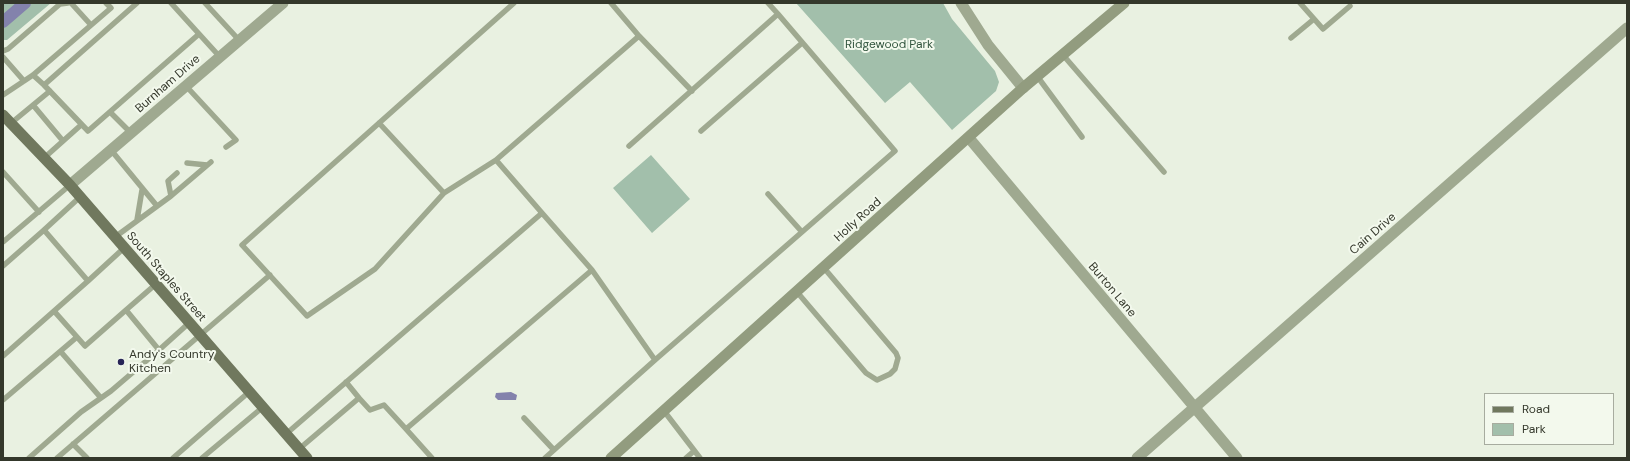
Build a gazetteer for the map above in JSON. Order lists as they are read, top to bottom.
{
  "streets": {
    "main road": ["Holly Road", "South Staples Street"],
    "street": ["Burnham Drive", "Cain Drive", "Burton Lane"]
  },
  "crossings": [
    ["Burnham Drive", "South Staples Street"],
    ["Holly Road", "Burton Lane"],
    ["Cain Drive", "Burton Lane"]
  ],
  "parks": ["Ridgewood Park"],
  "places": ["Andy's Country Kitchen"],
  "legend": ["Road", "Park"]
}
